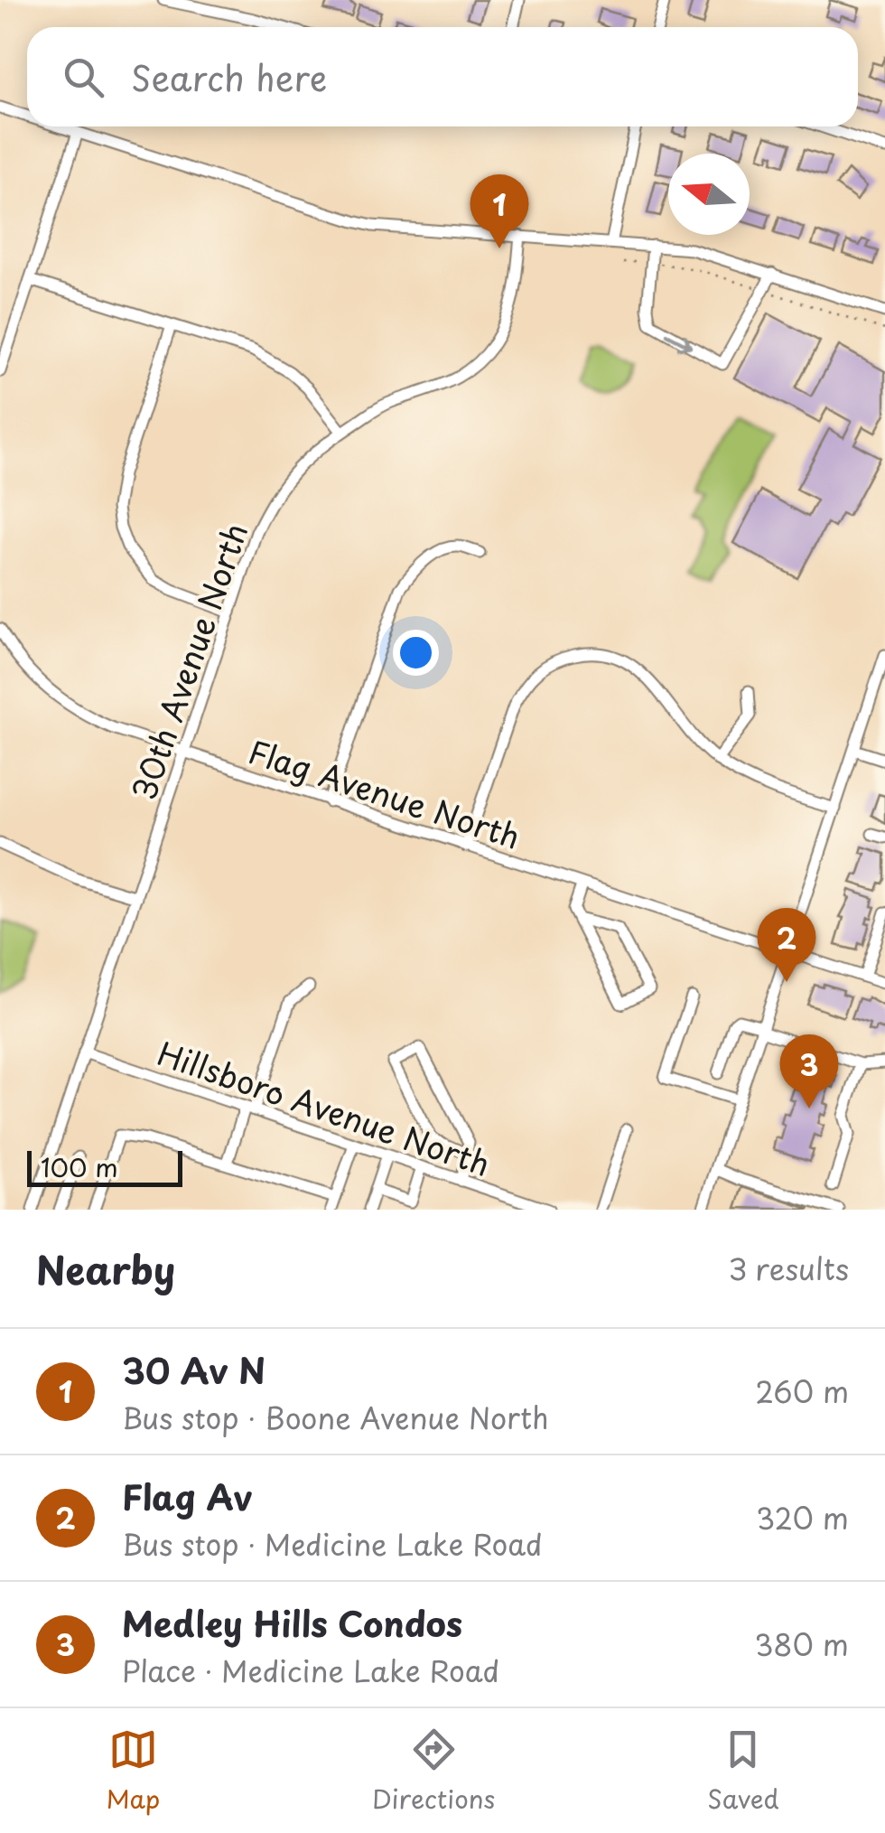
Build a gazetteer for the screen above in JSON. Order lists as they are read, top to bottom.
{
  "streets": {
    "street": ["30th Avenue North", "Flag Avenue North", "Hillsboro Avenue North"]
  },
  "crossings": [
    ["30th Avenue North", "Flag Avenue North"],
    ["30th Avenue North", "Hillsboro Avenue North"]
  ],
  "scale_bar": "100 m",
  "north": "left",
  "page": {
    "search": "Search here",
    "pins": ["1", "2", "3"],
    "scale": "100 m",
    "heading": ["Nearby", "3 results"],
    "list": [
      {
        "mark": "1",
        "name": "30 Av N",
        "note": "Bus stop · Boone Avenue North",
        "value": "260 m"
      },
      {
        "mark": "2",
        "name": "Flag Av",
        "note": "Bus stop · Medicine Lake Road",
        "value": "320 m"
      },
      {
        "mark": "3",
        "name": "Medley Hills Condos",
        "note": "Place · Medicine Lake Road",
        "value": "380 m"
      }
    ],
    "nav": ["Map", "Directions", "Saved"]
  }
}
